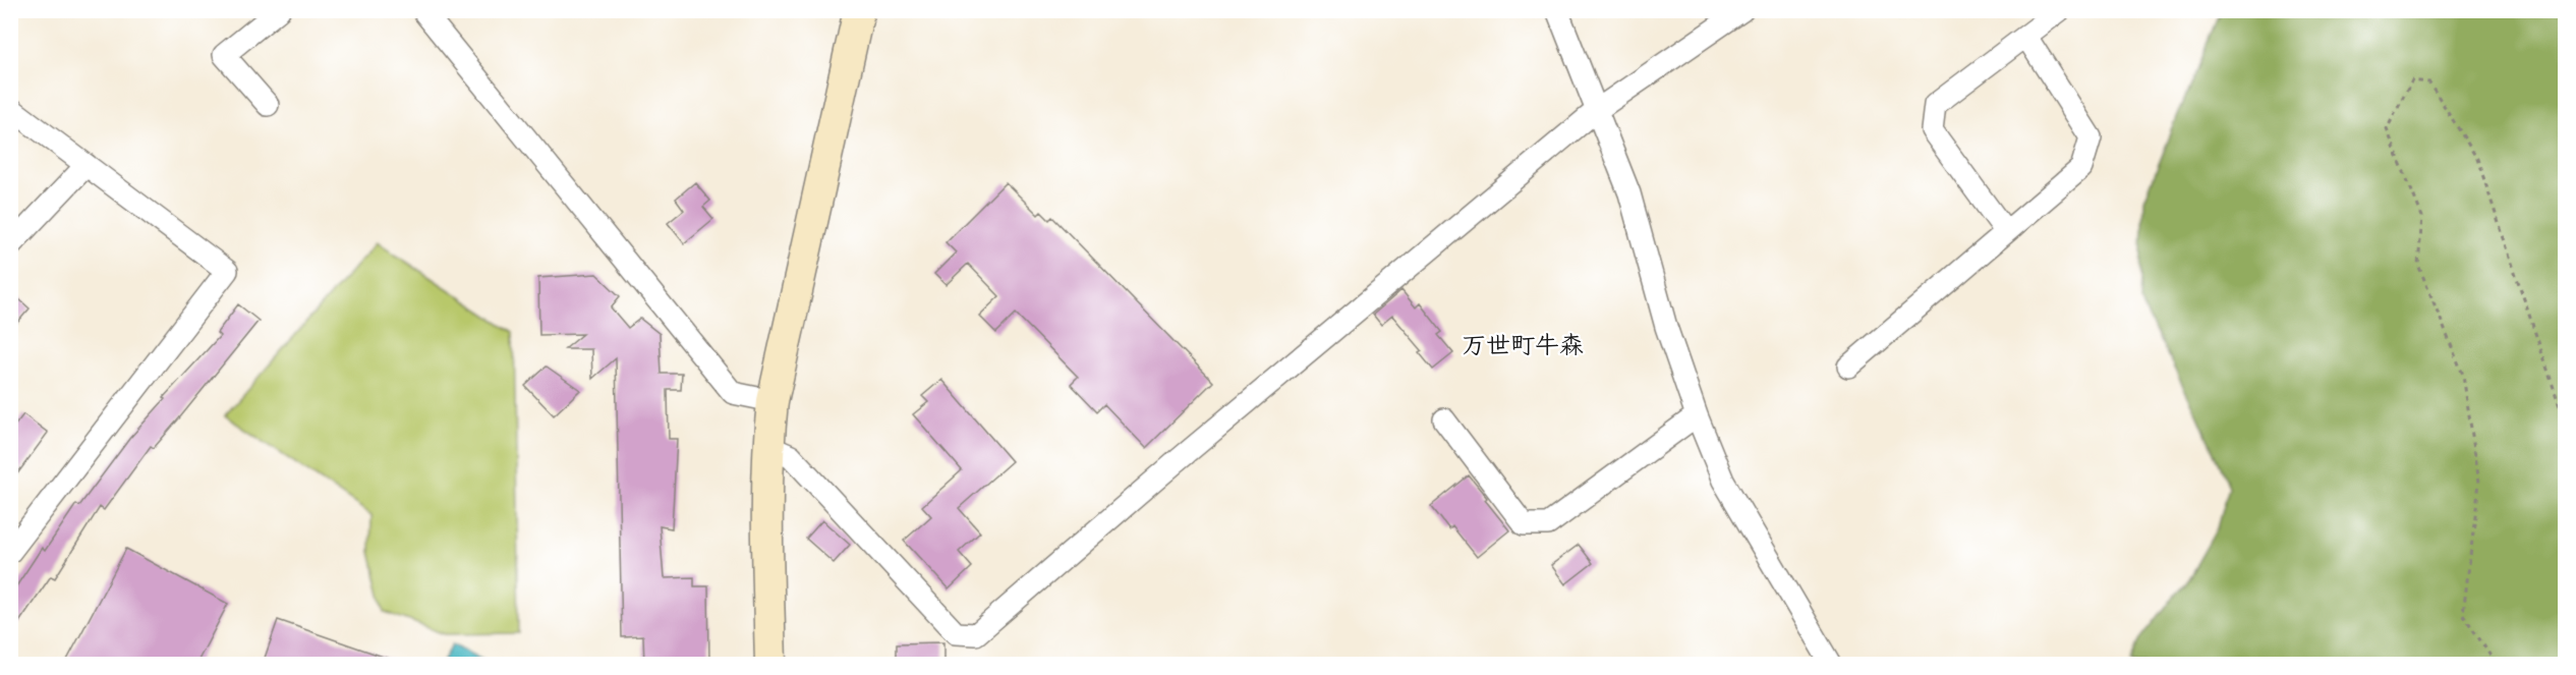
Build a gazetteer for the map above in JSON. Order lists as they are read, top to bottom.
{
  "districts": ["万世町牛森"]
}
